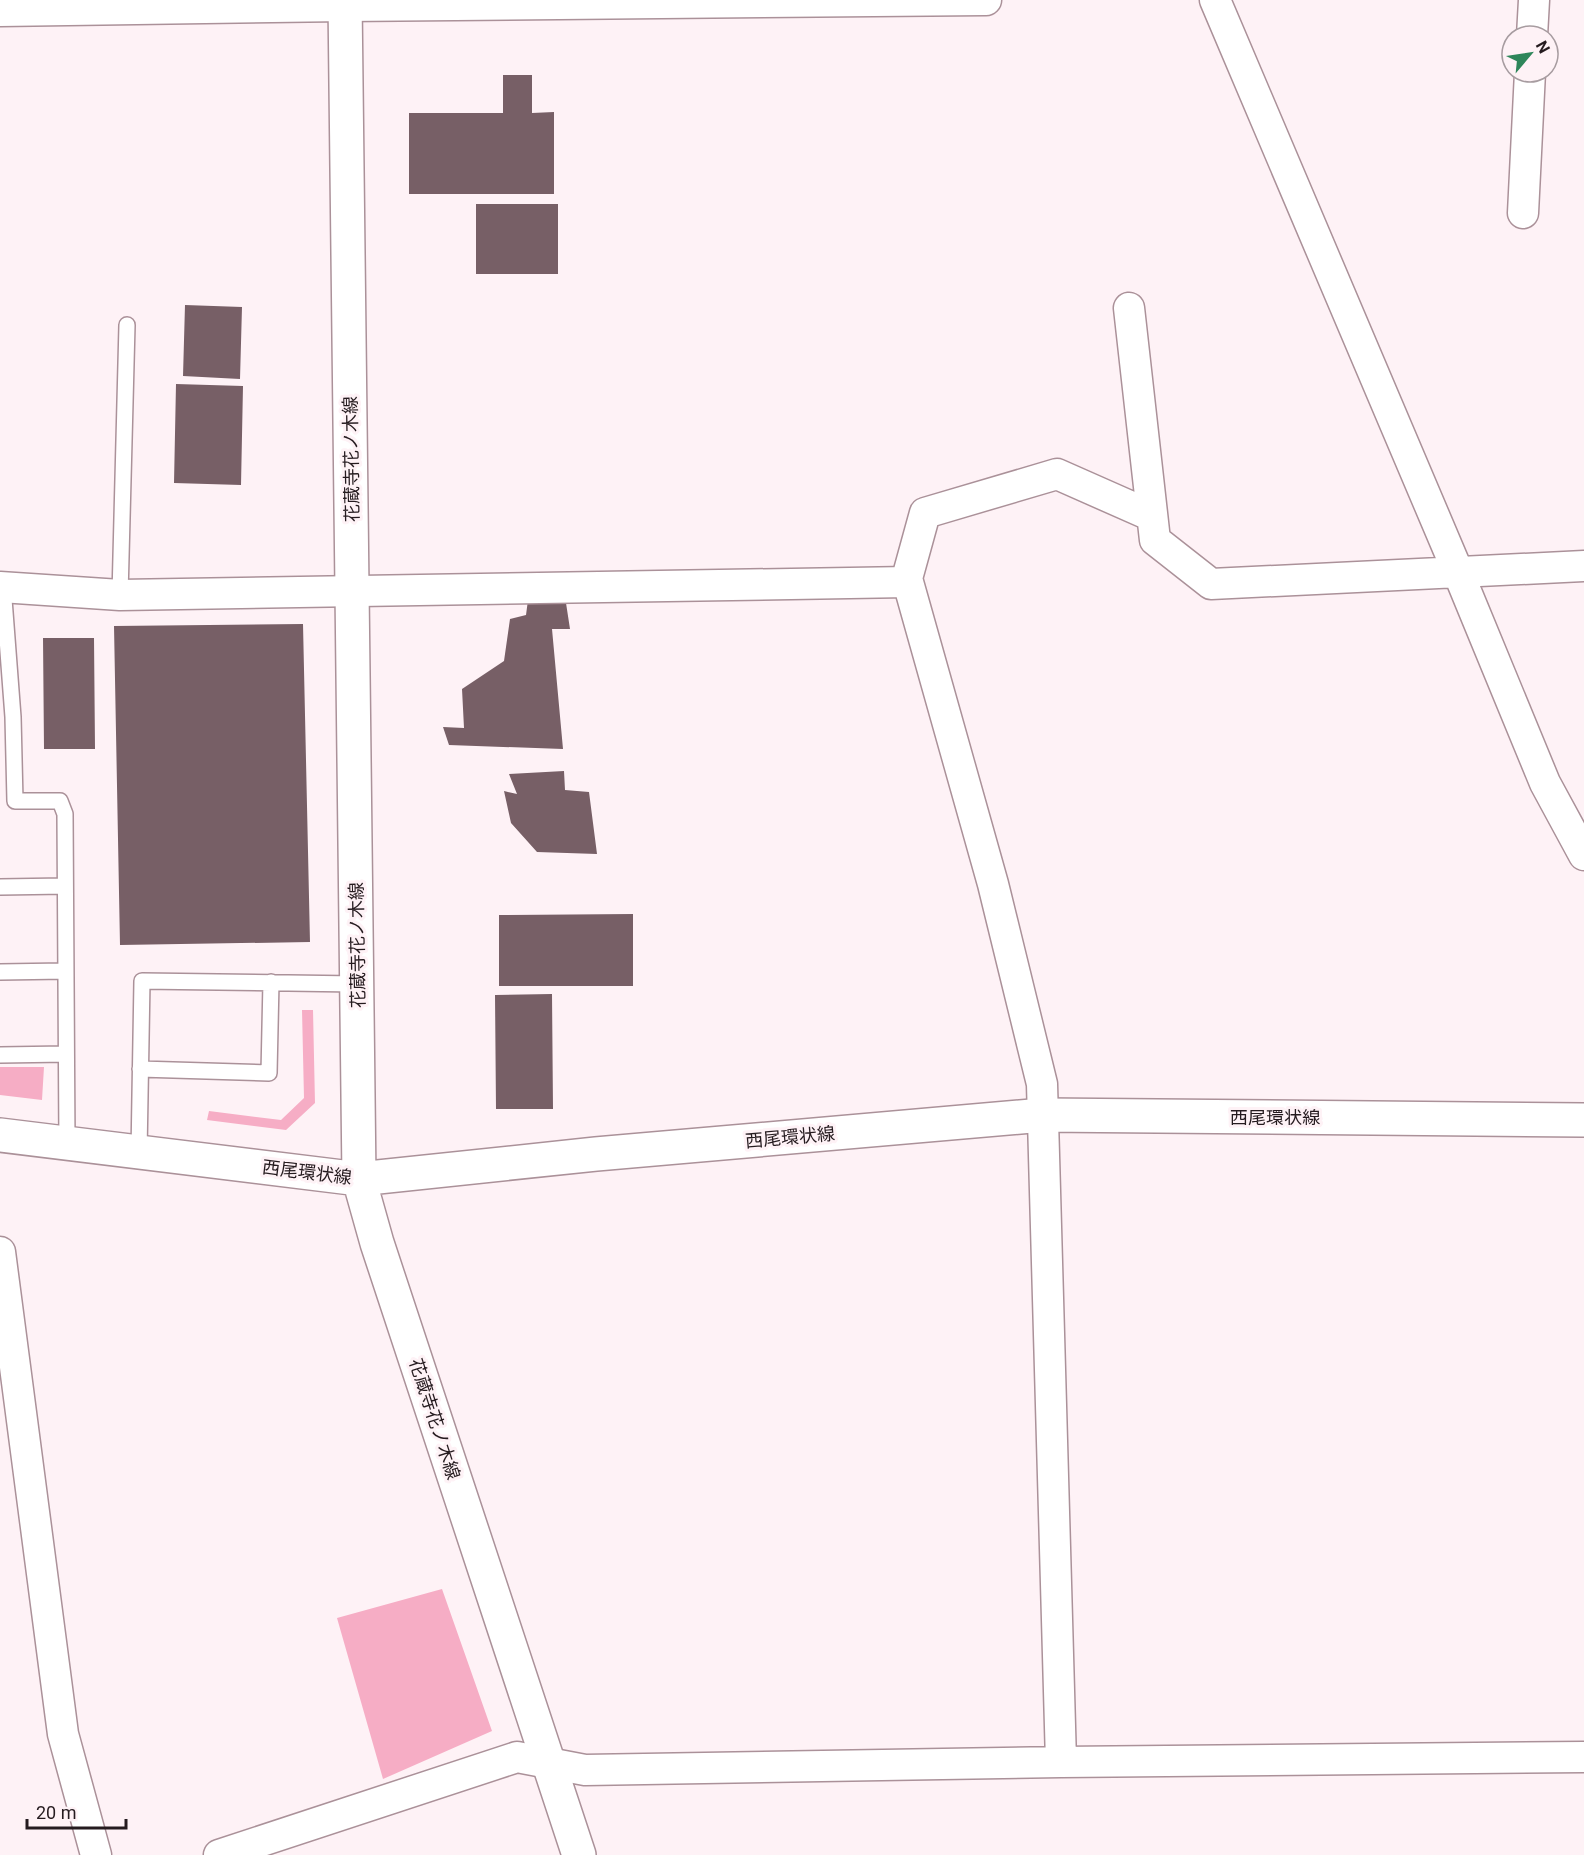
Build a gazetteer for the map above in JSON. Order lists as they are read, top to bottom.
{
  "streets": {
    "main road": ["花蔵寺花ノ木線", "西尾環状線"]
  },
  "crossings": [
    ["花蔵寺花ノ木線", "西尾環状線"]
  ],
  "scale_bar": "20 m",
  "north": "top right"
}
